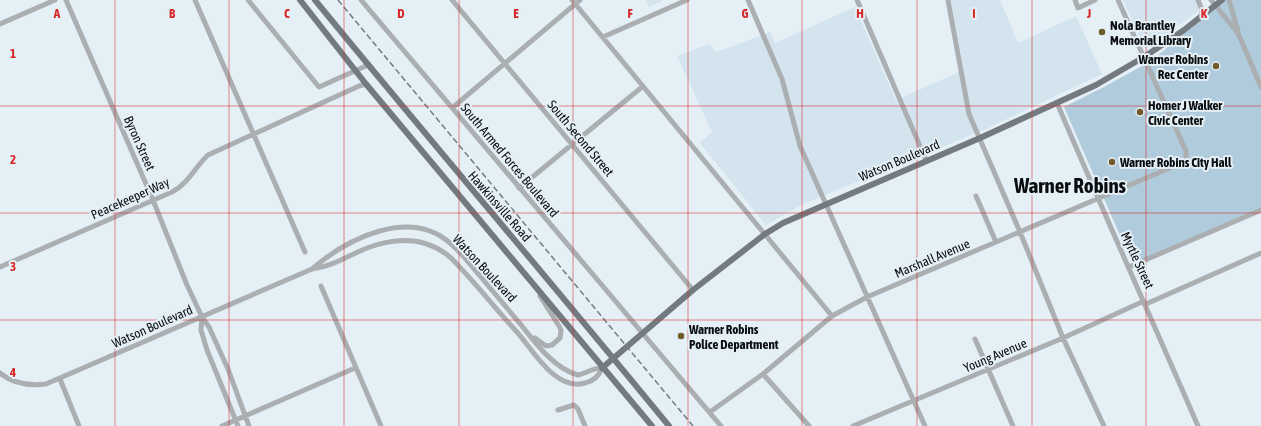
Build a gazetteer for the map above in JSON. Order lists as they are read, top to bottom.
{
  "streets": {
    "main road": ["Watson Boulevard", "Hawkinsville Road"],
    "street": [
      "South Second Street",
      "Byron Street",
      "South Armed Forces Boulevard",
      "Peacekeeper Way",
      "Marshall Avenue",
      "Myrtle Street",
      "Young Avenue"
    ]
  },
  "crossings": [
    ["South Second Street", "Watson Boulevard"],
    ["Byron Street", "Watson Boulevard"],
    ["Byron Street", "Peacekeeper Way"],
    ["South Armed Forces Boulevard", "Watson Boulevard"],
    ["South Armed Forces Boulevard", "Marshall Avenue"],
    ["Watson Boulevard", "Hawkinsville Road"],
    ["Watson Boulevard", "Marshall Avenue"],
    ["Watson Boulevard", "Myrtle Street"],
    ["Peacekeeper Way", "Hawkinsville Road"],
    ["Marshall Avenue", "Myrtle Street"],
    ["Myrtle Street", "Young Avenue"]
  ],
  "districts": ["Warner Robins"],
  "places": [
    "Nola Brantley Memorial Library",
    "Warner Robins Rec Center",
    "Homer J Walker Civic Center",
    "Warner Robins City Hall",
    "Warner Robins Police Department"
  ],
  "grid": {
    "columns": [
      "A",
      "B",
      "C",
      "D",
      "E",
      "F",
      "G",
      "H",
      "I",
      "J",
      "K"
    ],
    "rows": [
      "1",
      "2",
      "3",
      "4"
    ]
  }
}
